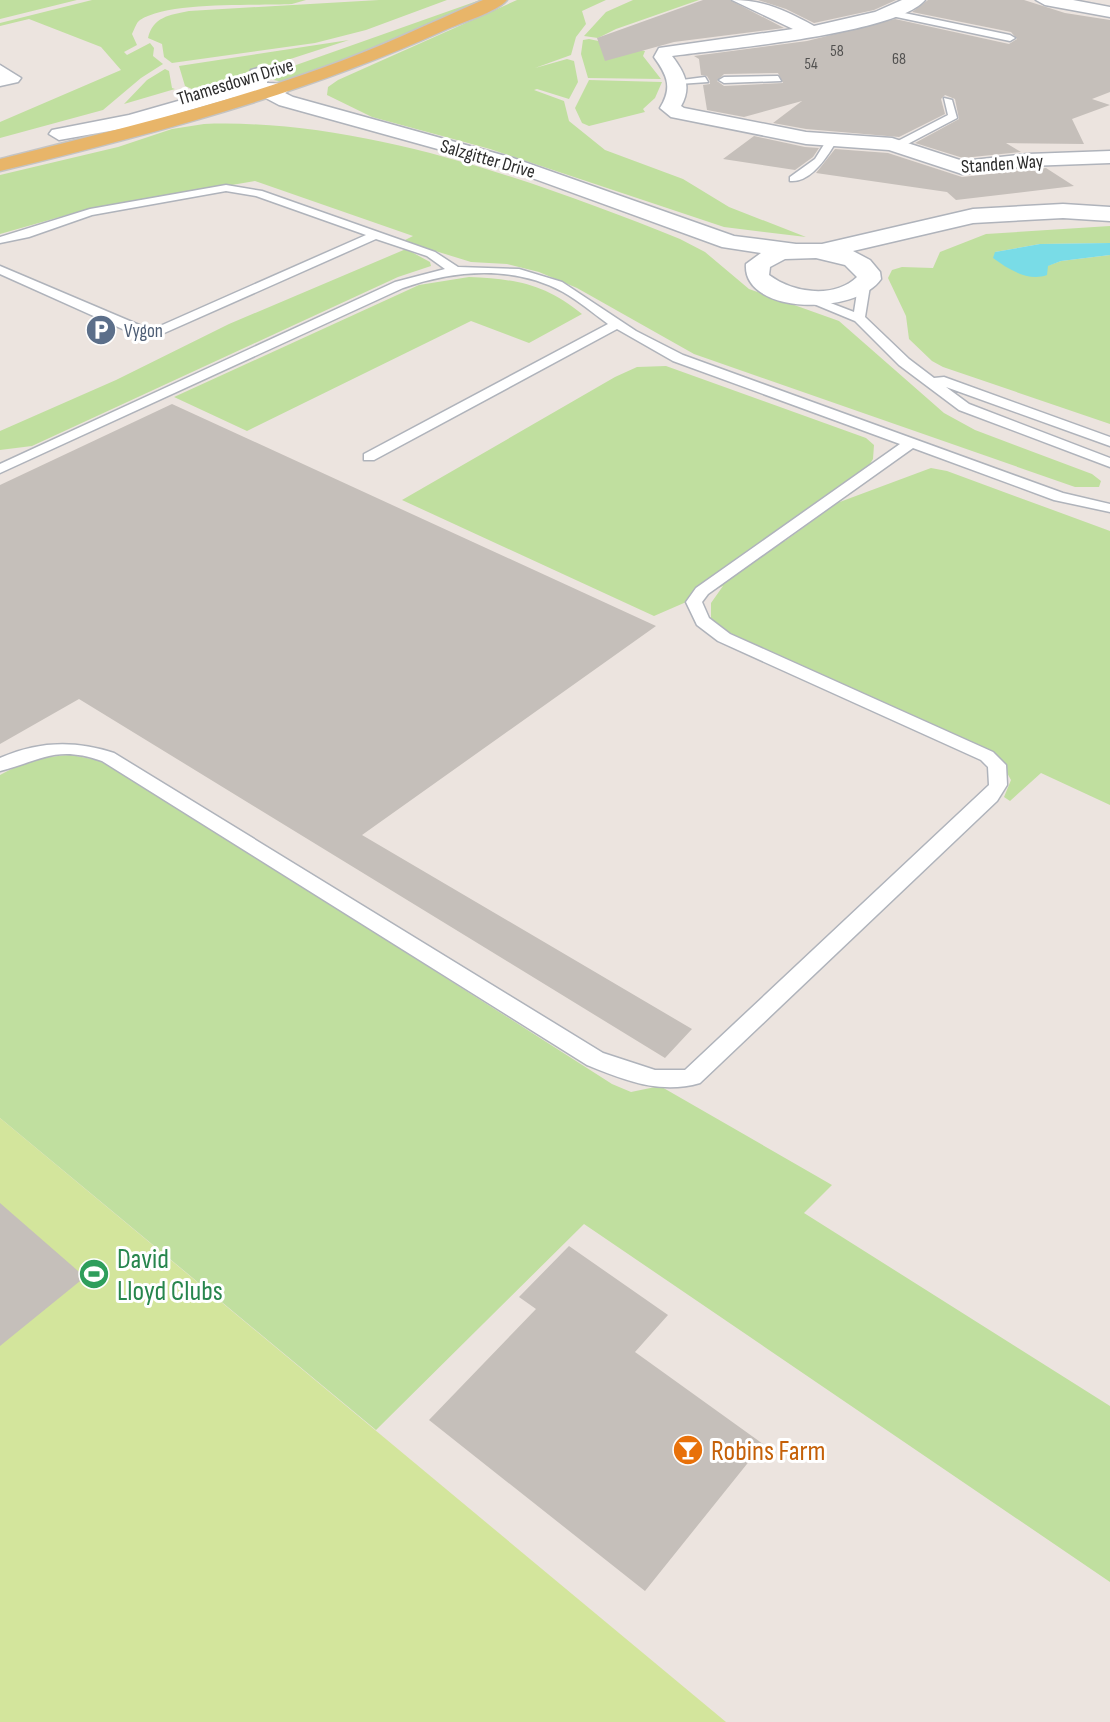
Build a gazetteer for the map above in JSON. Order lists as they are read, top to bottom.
{
  "streets": {
    "main road": ["Thamesdown Drive"],
    "street": ["Salzgitter Drive", "Standen Way"]
  },
  "crossings": [
    ["Thamesdown Drive", "Salzgitter Drive"]
  ],
  "places": {
    "parking": ["Vygon"],
    "sports": ["David Lloyd Clubs"],
    "bar": ["Robins Farm"]
  },
  "house_numbers": ["58", "68", "54"]
}
